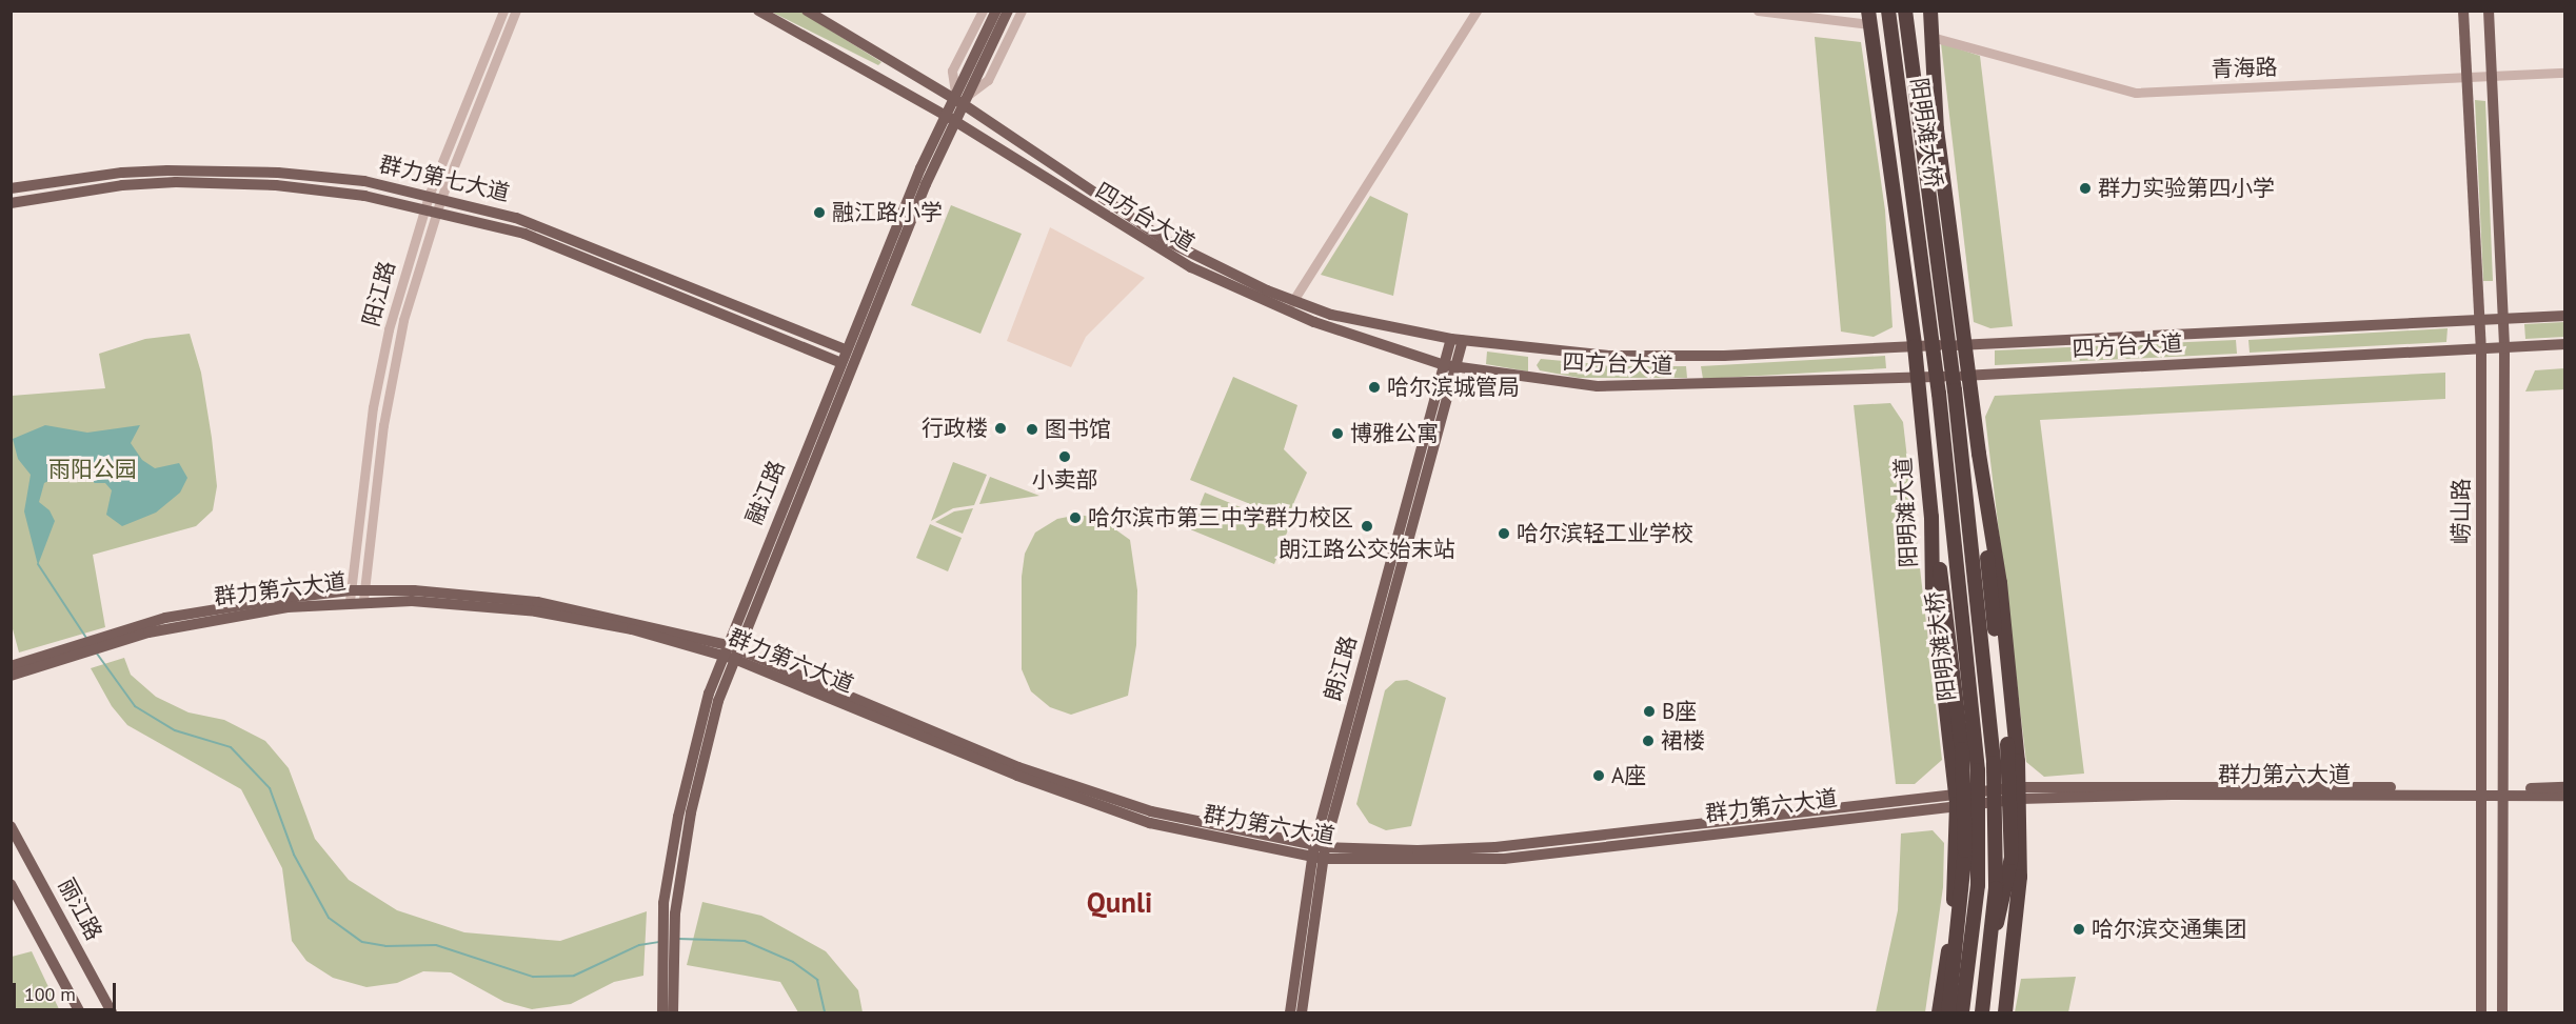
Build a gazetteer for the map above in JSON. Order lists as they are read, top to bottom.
{
  "streets": {
    "highway": ["阳明滩大桥", "阳明滩大道"],
    "main road": [
      "群力第七大道",
      "四方台大道",
      "融江路",
      "崂山路",
      "群力第六大道",
      "朗江路",
      "丽江路"
    ],
    "street": ["青海路", "阳江路"]
  },
  "crossings": [
    ["青海路", "崂山路"],
    ["群力第七大道", "阳江路"],
    ["群力第七大道", "融江路"],
    ["四方台大道", "融江路"],
    ["四方台大道", "崂山路"],
    ["四方台大道", "阳明滩大道"],
    ["四方台大道", "朗江路"],
    ["阳江路", "群力第六大道"],
    ["融江路", "群力第六大道"],
    ["崂山路", "群力第六大道"],
    ["阳明滩大道", "群力第六大道"],
    ["群力第六大道", "朗江路"]
  ],
  "districts": ["Qunli"],
  "parks": ["雨阳公园"],
  "places": [
    "群力实验第四小学",
    "融江路小学",
    "哈尔滨城管局",
    "行政楼",
    "图书馆",
    "博雅公寓",
    "小卖部",
    "哈尔滨市第三中学群力校区",
    "朗江路公交始末站",
    "哈尔滨轻工业学校",
    "B座",
    "裙楼",
    "A座",
    "哈尔滨交通集团"
  ],
  "scale_bar": "100 m"
}
